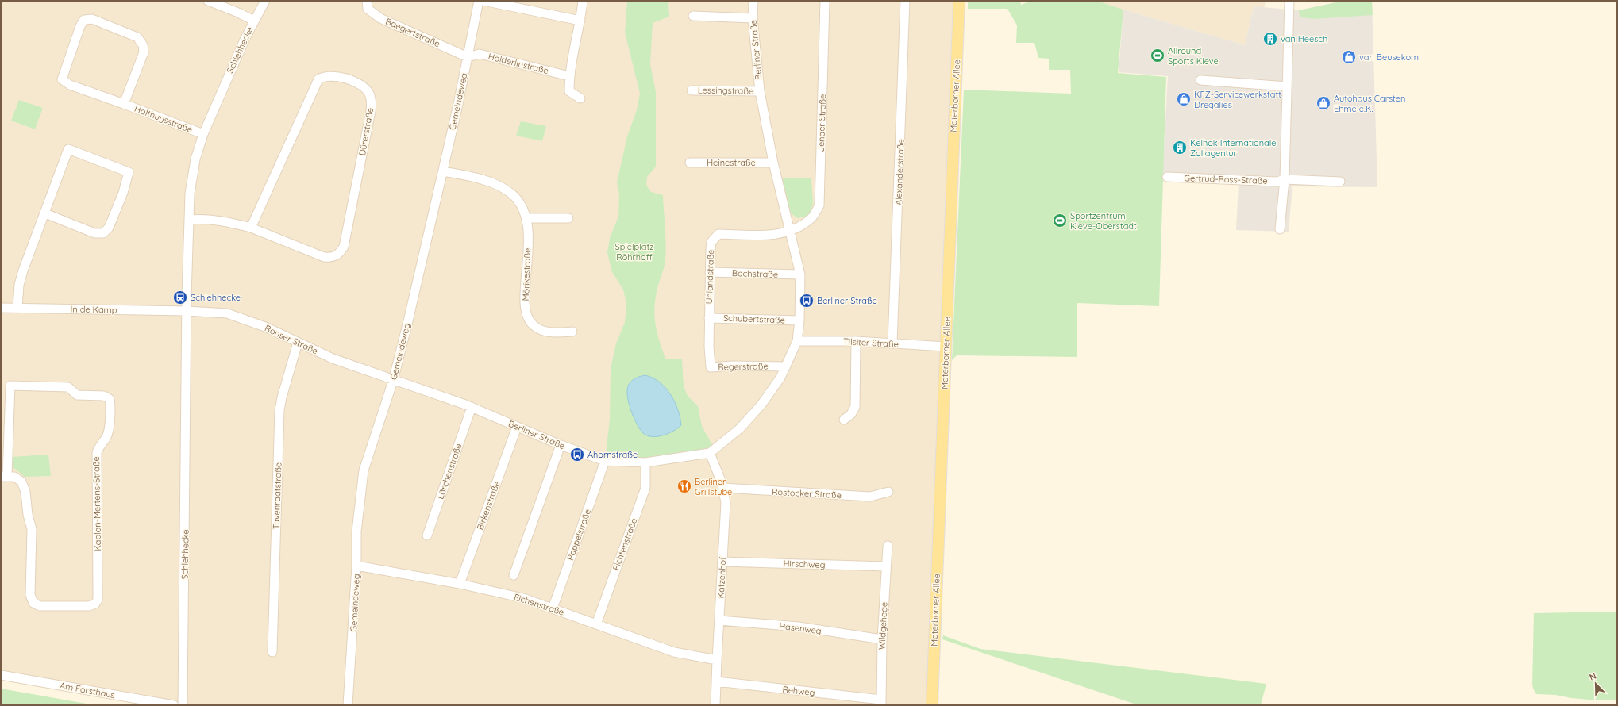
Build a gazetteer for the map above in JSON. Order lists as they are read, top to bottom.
{
  "streets": {
    "main road": ["Materborner Allee"],
    "street": [
      "Baegertstraße",
      "Schlehhecke",
      "Berliner Straße",
      "Hölderlinstraße",
      "Lessingstraße",
      "Gemeindeweg",
      "Holthuysstraße",
      "Jenaer Straße",
      "Dürerstraße",
      "Heinestraße",
      "Alexanderstraße",
      "Gertrud-Boss-Straße",
      "Bachstraße",
      "Mörikestraße",
      "Uhlandstraße",
      "In de Kamp",
      "Schubertstraße",
      "Ronser Straße",
      "Tilsiter Straße",
      "Regerstraße",
      "Lärchenstraße",
      "Rostocker Straße",
      "Tavenraatstraße",
      "Kaplan-Mertens-Straße",
      "Birkenstraße",
      "Pappelstraße",
      "Fichtenstraße",
      "Hirschweg",
      "Katzenhof",
      "Eichenstraße",
      "Wildgehege",
      "Hasenweg",
      "Am Forsthaus",
      "Rehweg"
    ]
  },
  "crossings": [
    ["Baegertstraße", "Hölderlinstraße"],
    ["Baegertstraße", "Gemeindeweg"],
    ["Schlehhecke", "Holthuysstraße"],
    ["Schlehhecke", "Dürerstraße"],
    ["Schlehhecke", "In de Kamp"],
    ["Schlehhecke", "Ronser Straße"],
    ["Berliner Straße", "Lessingstraße"],
    ["Berliner Straße", "Gemeindeweg"],
    ["Berliner Straße", "Jenaer Straße"],
    ["Berliner Straße", "Heinestraße"],
    ["Berliner Straße", "Bachstraße"],
    ["Berliner Straße", "Uhlandstraße"],
    ["Berliner Straße", "Schubertstraße"],
    ["Berliner Straße", "Ronser Straße"],
    ["Berliner Straße", "Tilsiter Straße"],
    ["Berliner Straße", "Regerstraße"],
    ["Berliner Straße", "Lärchenstraße"],
    ["Berliner Straße", "Birkenstraße"],
    ["Berliner Straße", "Pappelstraße"],
    ["Berliner Straße", "Fichtenstraße"],
    ["Berliner Straße", "Katzenhof"],
    ["Hölderlinstraße", "Gemeindeweg"],
    ["Materborner Allee", "Tilsiter Straße"],
    ["Gemeindeweg", "Mörikestraße"],
    ["Gemeindeweg", "Ronser Straße"],
    ["Gemeindeweg", "Eichenstraße"],
    ["Jenaer Straße", "Uhlandstraße"],
    ["Alexanderstraße", "Tilsiter Straße"],
    ["Bachstraße", "Uhlandstraße"],
    ["Uhlandstraße", "Schubertstraße"],
    ["Uhlandstraße", "Regerstraße"],
    ["In de Kamp", "Ronser Straße"],
    ["Ronser Straße", "Tavenraatstraße"],
    ["Rostocker Straße", "Katzenhof"],
    ["Birkenstraße", "Eichenstraße"],
    ["Pappelstraße", "Eichenstraße"],
    ["Fichtenstraße", "Eichenstraße"],
    ["Hirschweg", "Katzenhof"],
    ["Hirschweg", "Wildgehege"],
    ["Katzenhof", "Eichenstraße"],
    ["Katzenhof", "Hasenweg"],
    ["Katzenhof", "Rehweg"],
    ["Wildgehege", "Hasenweg"],
    ["Wildgehege", "Rehweg"]
  ],
  "parks": ["Spielplatz Röhrhoff"],
  "places": {
    "building": ["van Heesch", "Kelhok Internationale Zollagentur"],
    "sports": ["Allround Sports Kleve", "Sportzentrum Kleve-Oberstadt"],
    "shop": ["van Beusekom", "KFZ-Servicewerkstatt Dregalies", "Autohaus Carsten Ehme e.K."],
    "bus stop": ["Schlehhecke", "Berliner Straße", "Ahornstraße"],
    "restaurant": ["Berliner Grillstube"]
  },
  "north": "top left"
}
